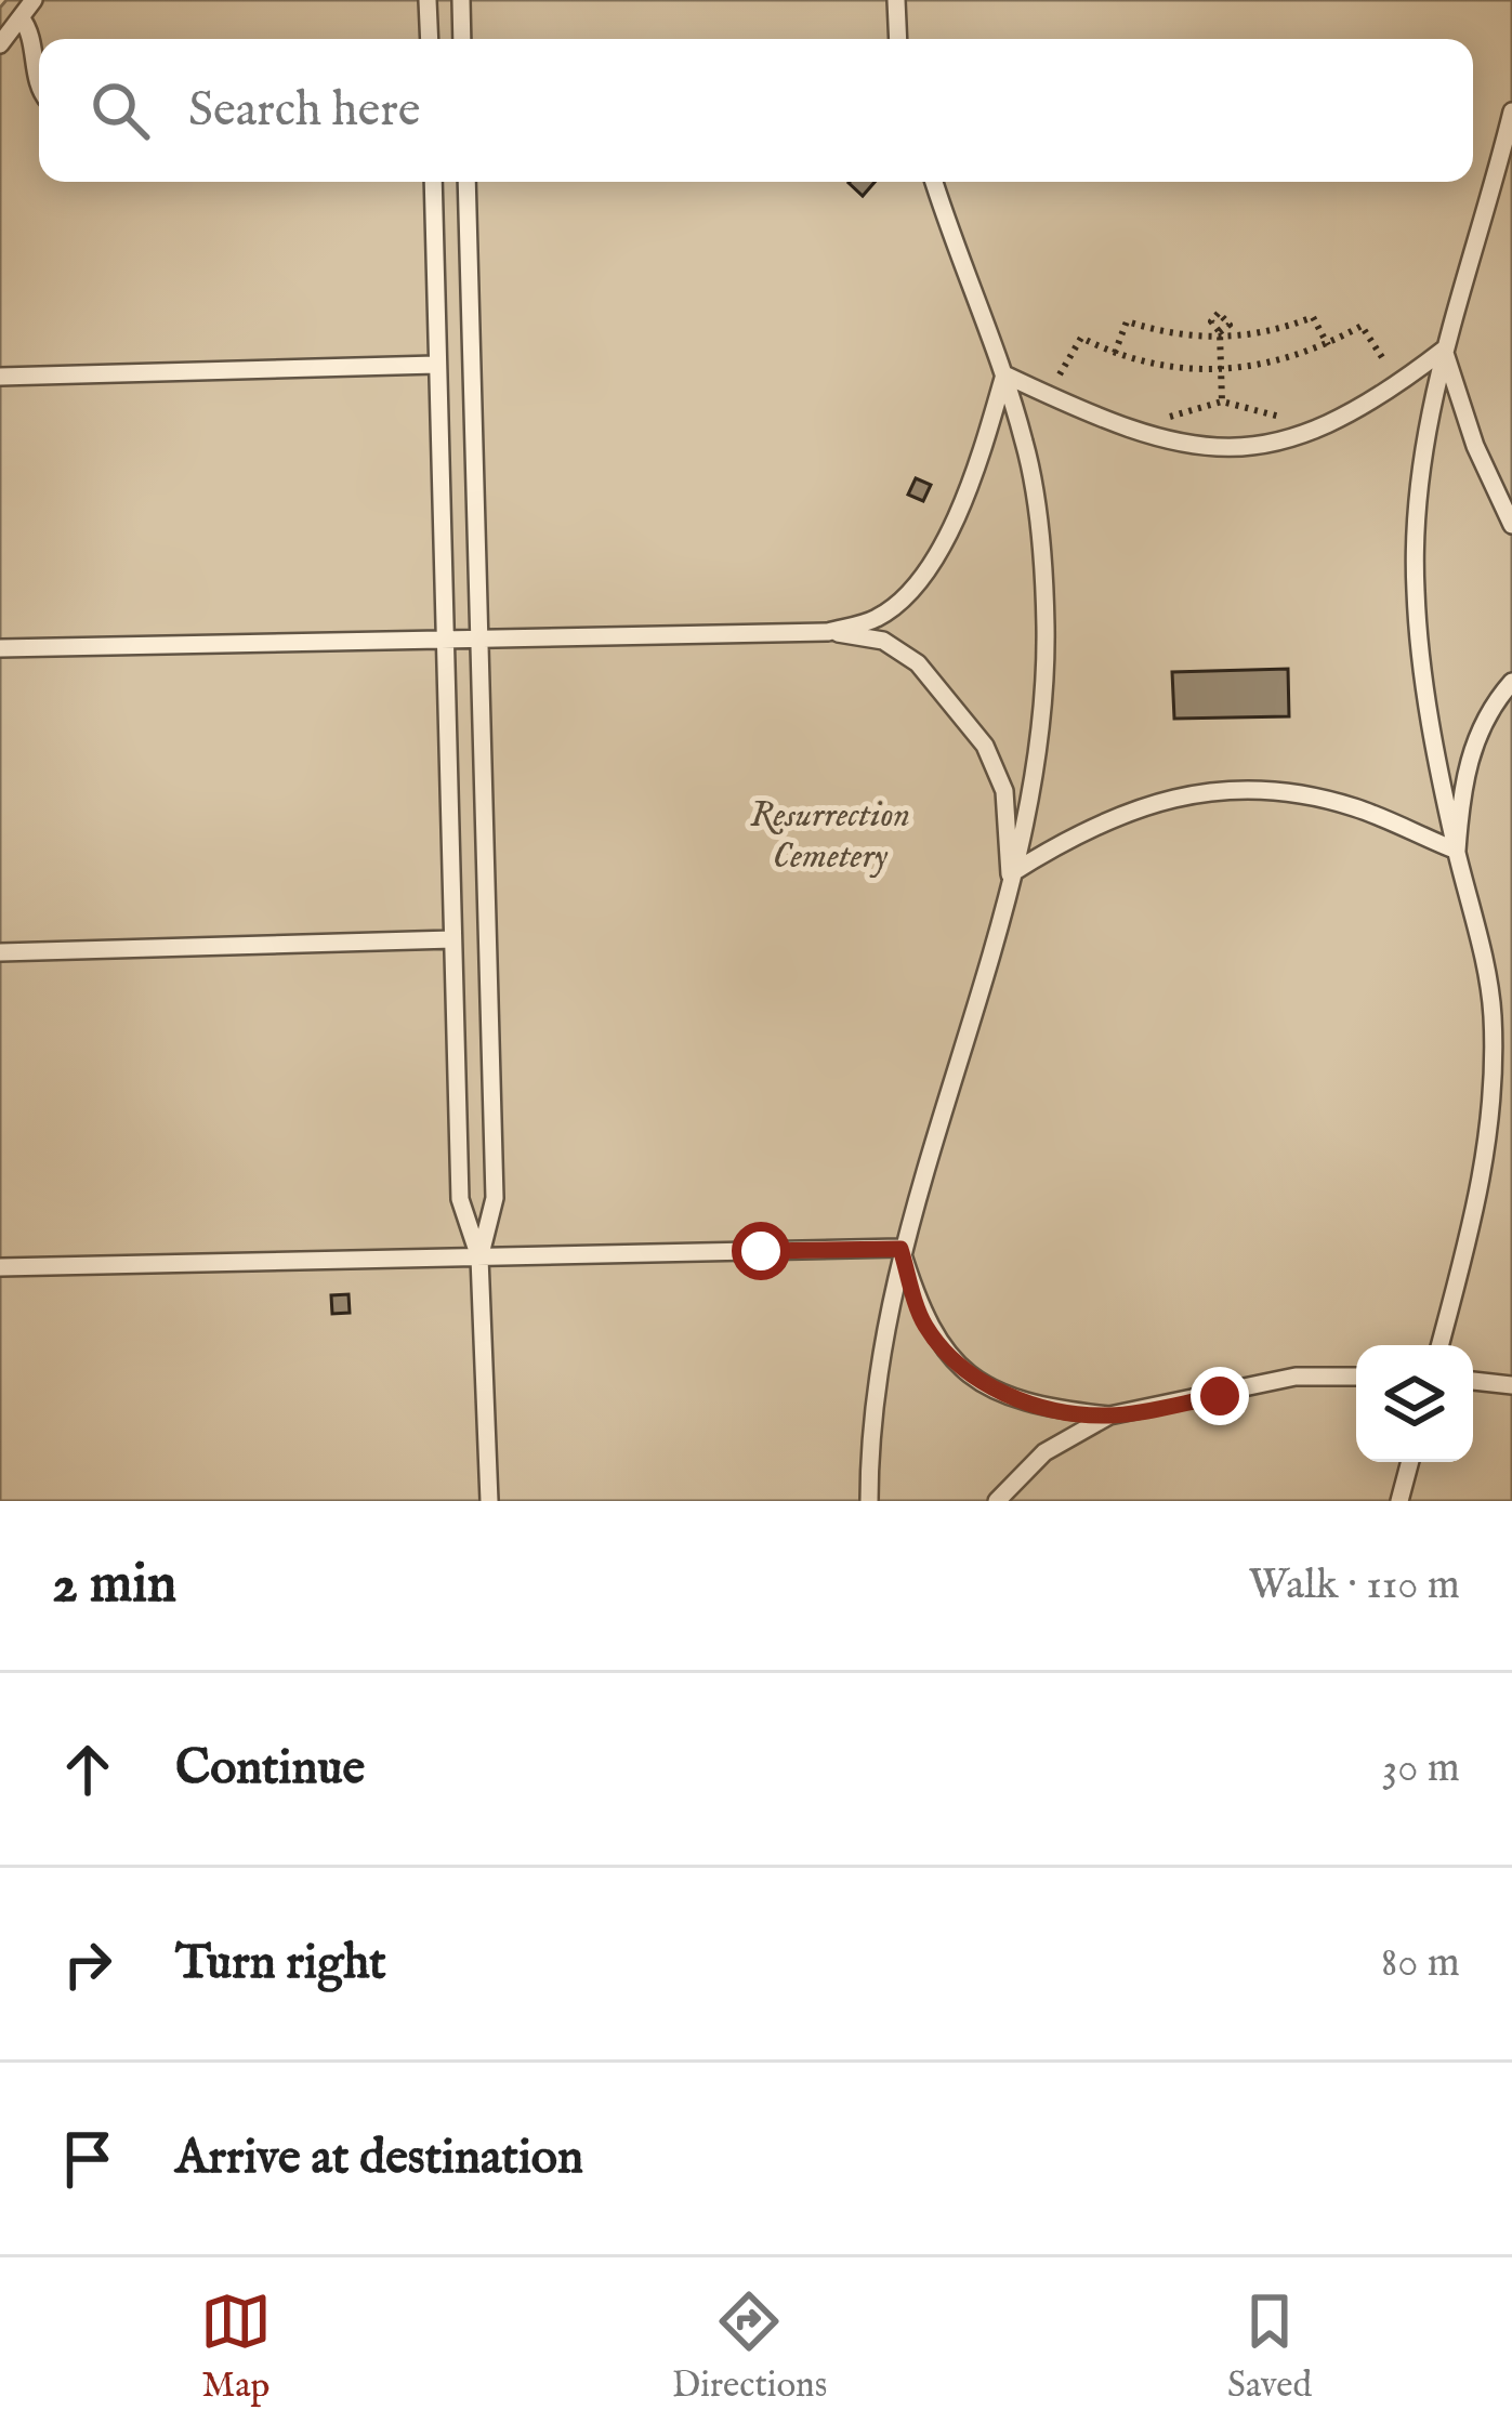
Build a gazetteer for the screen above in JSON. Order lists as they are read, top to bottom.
{
  "parks": ["Resurrection Cemetery"],
  "page": {
    "search": "Search here",
    "heading": ["2 min", "Walk · 110 m"],
    "list": [
      ["Continue", "30 m"],
      ["Turn right", "80 m"],
      "Arrive at destination"
    ],
    "nav": ["Map", "Directions", "Saved"]
  }
}
